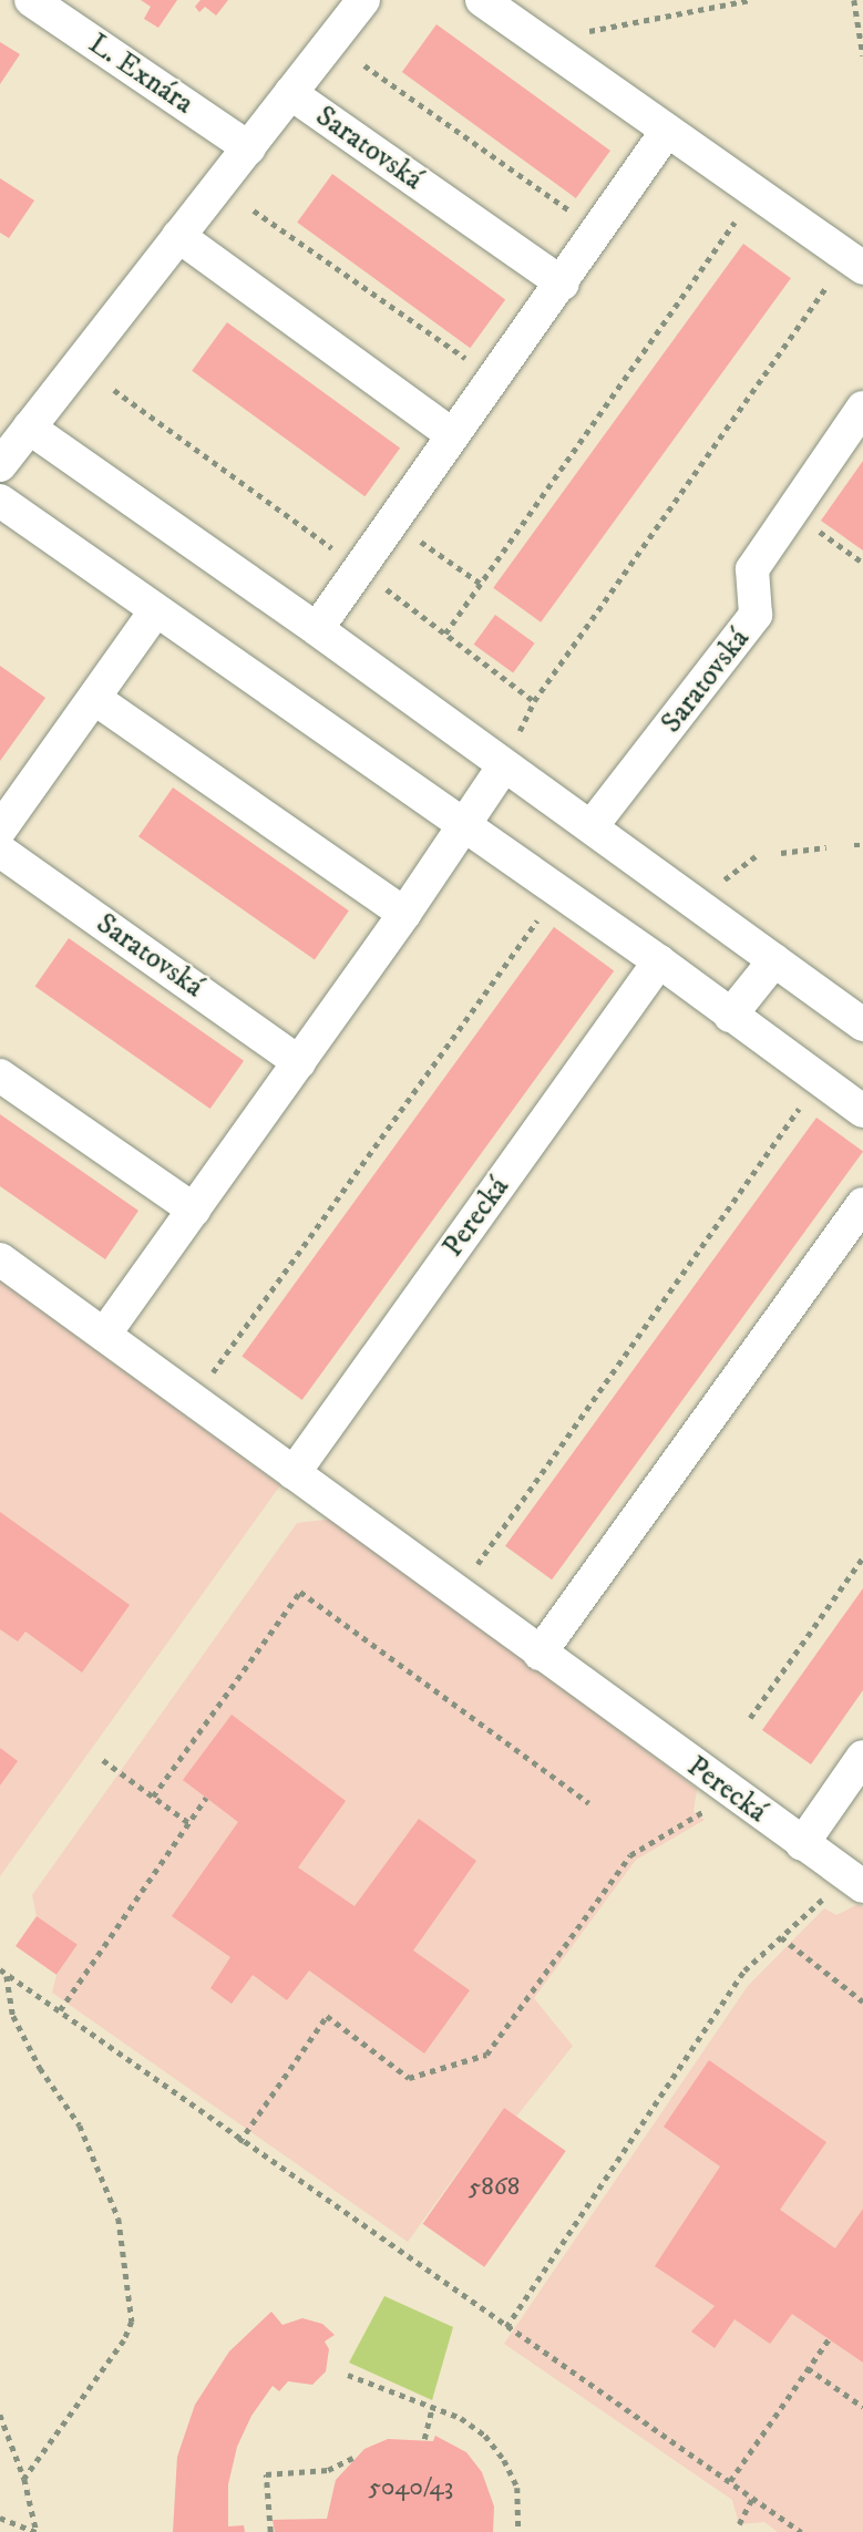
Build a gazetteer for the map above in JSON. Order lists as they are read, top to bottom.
{
  "streets": {
    "street": ["L. Exnára", "Saratovská", "Perecká"]
  },
  "crossings": [
    ["L. Exnára", "Saratovská"]
  ],
  "house_numbers": ["5868", "5040/43"]
}
